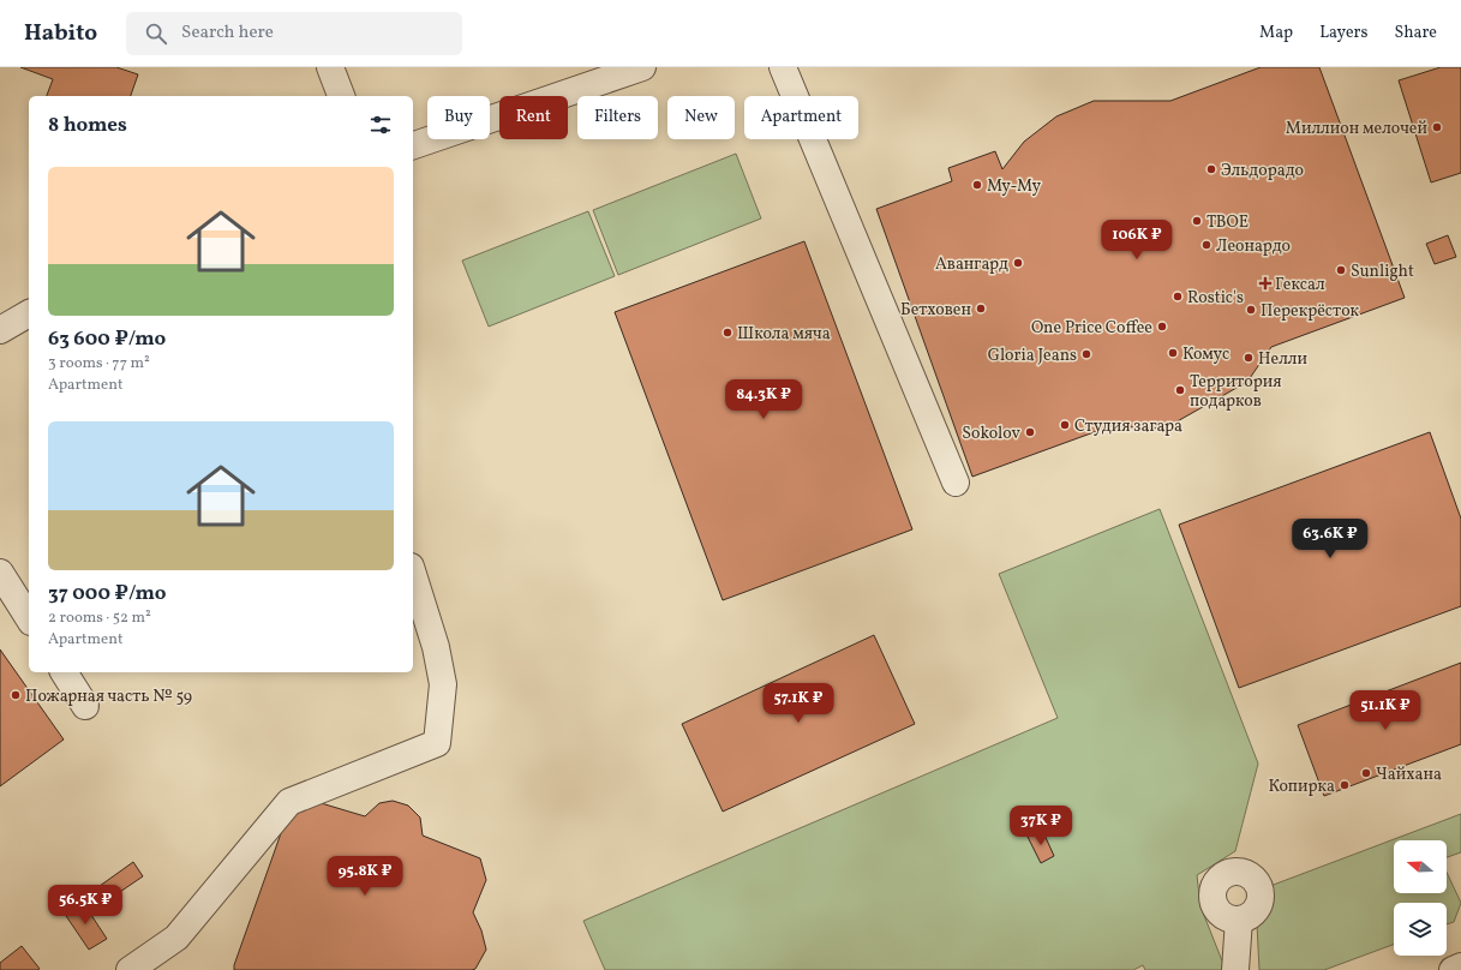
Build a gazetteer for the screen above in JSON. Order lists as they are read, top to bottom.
{
  "places": {
    "other": [
      "Миллион мелочей",
      "Эльдорадо",
      "Му-Му",
      "ТВОЕ",
      "Леонардо",
      "Авангард",
      "Sunlight",
      "Rostic's",
      "Бетховен",
      "Перекрёсток",
      "One Price Coffee",
      "Школа мяча",
      "Комус",
      "Gloria Jeans",
      "Нелли",
      "Территория подарков",
      "Студия загара",
      "Sokolov",
      "Пожарная часть № 59",
      "Чайхана",
      "Копирка"
    ],
    "health": ["Гексал"]
  },
  "north": "left",
  "page": {
    "header": "Habito",
    "search": "Search here",
    "nav": ["Map", "Layers", "Share"],
    "chip": [
      "Buy",
      "Rent",
      "Filters",
      "New",
      "Apartment"
    ],
    "heading": "8 homes",
    "list": [
      {
        "name": "63 600 ₽/mo",
        "note": "3 rooms · 77 m² · Apartment"
      },
      {
        "name": "37 000 ₽/mo",
        "note": "2 rooms · 52 m² · Apartment"
      }
    ],
    "price": [
      "106K ₽",
      "84.3K ₽",
      "63.6K ₽",
      "57.1K ₽",
      "51.1K ₽",
      "37K ₽",
      "95.8K ₽",
      "56.5K ₽"
    ]
  }
}
